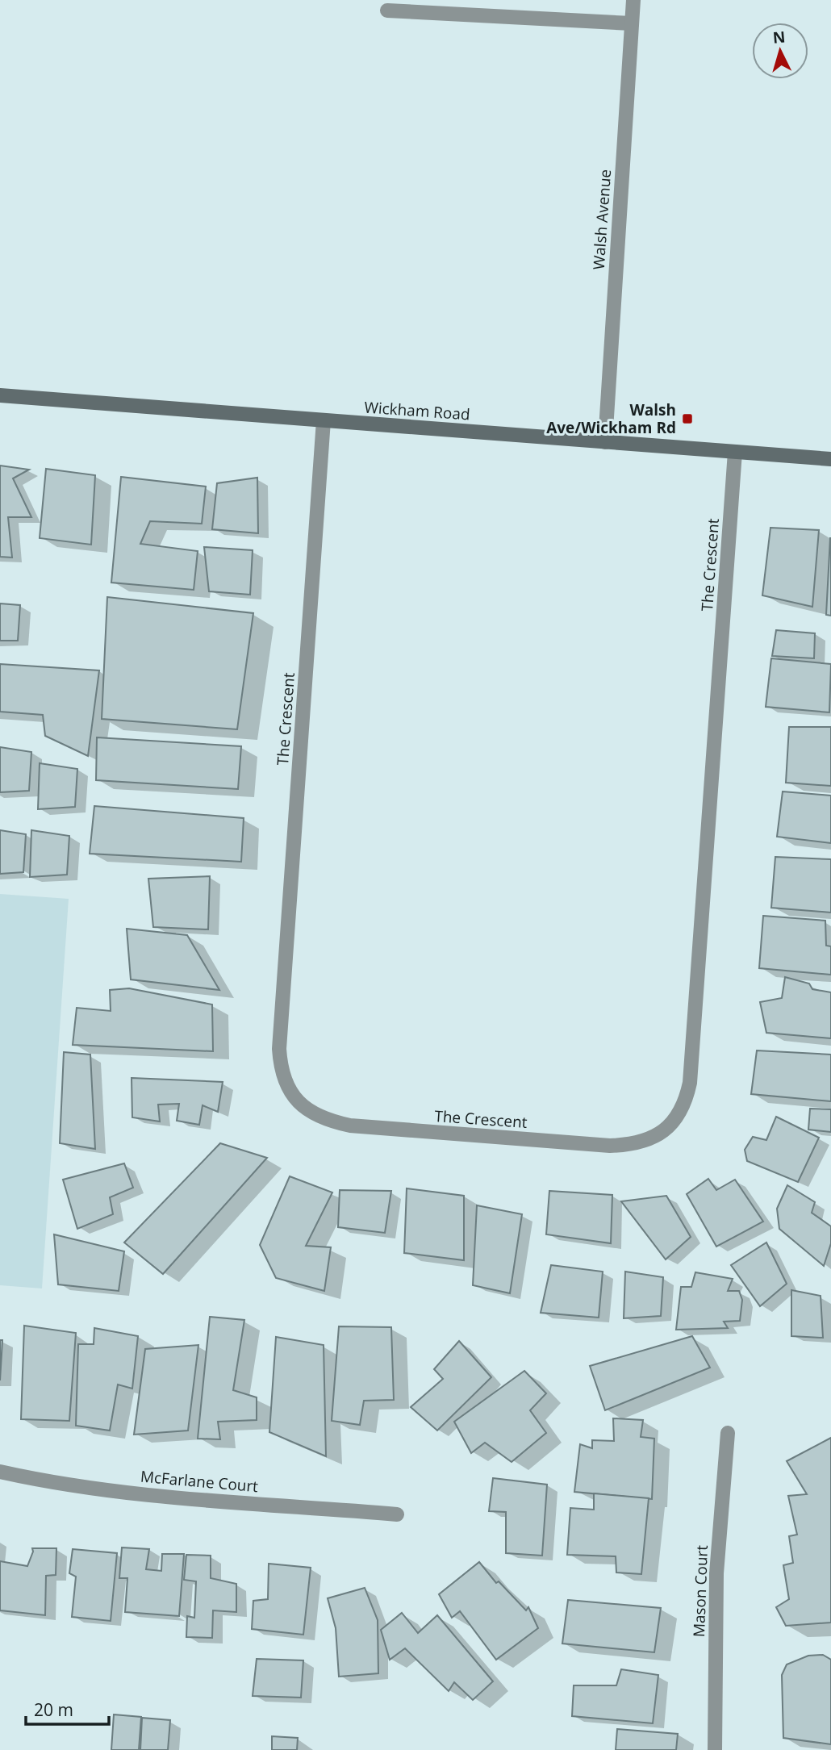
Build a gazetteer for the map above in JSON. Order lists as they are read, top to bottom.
{
  "streets": {
    "main road": ["Wickham Road"],
    "street": [
      "Walsh Avenue",
      "The Crescent",
      "McFarlane Court",
      "Mason Court"
    ]
  },
  "crossings": [
    ["Walsh Avenue", "Wickham Road"],
    ["Wickham Road", "The Crescent"]
  ],
  "places": {
    "transit": ["Walsh Ave/Wickham Rd"]
  },
  "scale_bar": "20 m",
  "north": "top"
}
